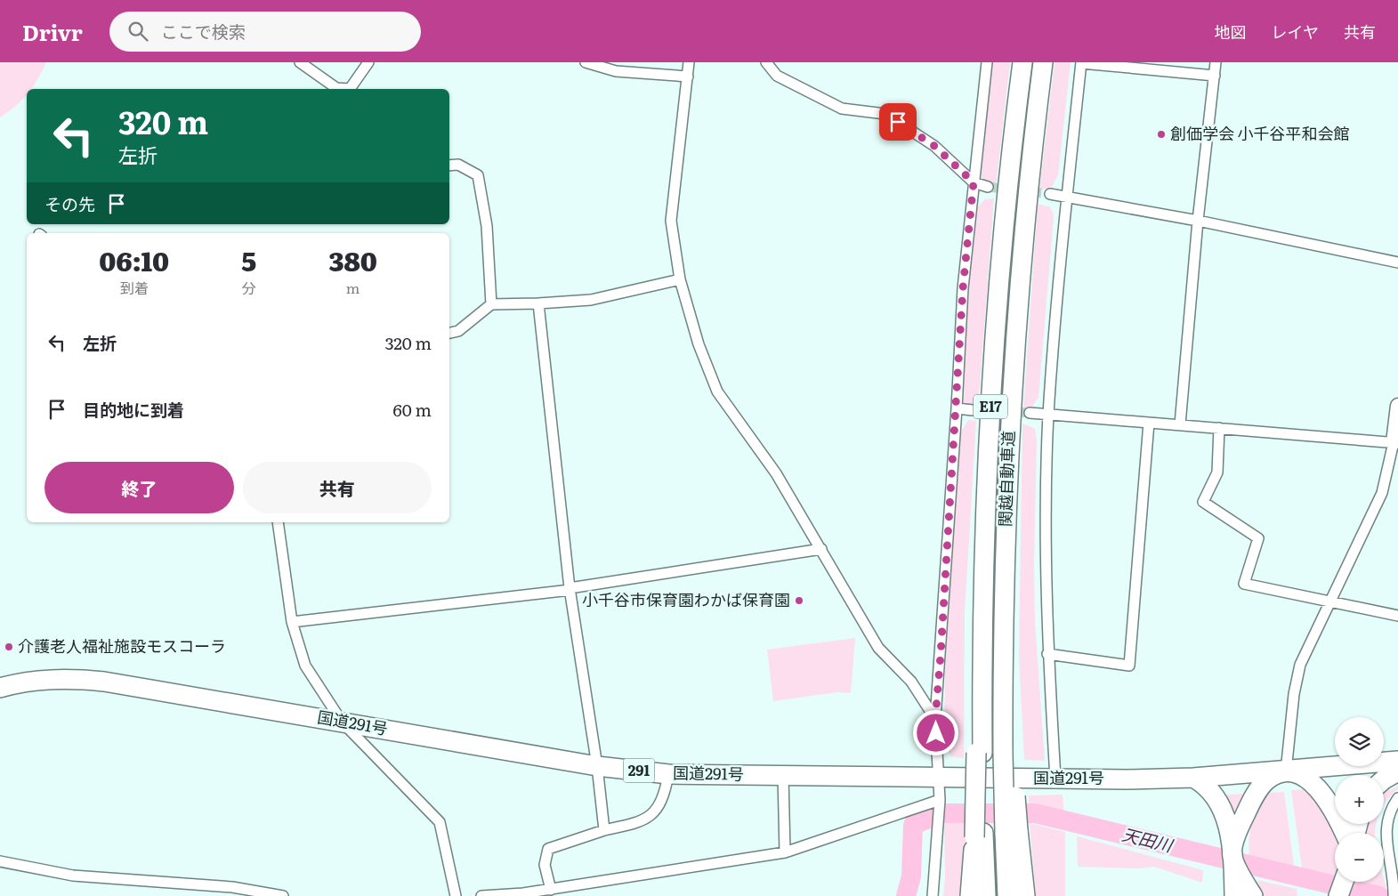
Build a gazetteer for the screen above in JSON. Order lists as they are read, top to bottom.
{
  "streets": {
    "highway": [
      "E17",
      "関越自動車道",
      "国道291号",
      "291"
    ]
  },
  "water": ["天田川"],
  "places": ["創価学会 小千谷平和会館", "小千谷市保育園わかば保育園", "介護老人福祉施設モスコーラ"],
  "page": {
    "header": "Drivr",
    "search": "ここで検索",
    "nav": ["地図", "レイヤ", "共有"],
    "turn": ["320 m", "左折"],
    "then": "その先",
    "eta": [
      "06:10",
      "到着",
      "5",
      "分",
      "380",
      "m"
    ],
    "list": [
      {
        "name": "左折",
        "value": "320 m"
      },
      {
        "name": "目的地に到着",
        "value": "60 m"
      }
    ],
    "buttons": ["終了", "共有"],
    "map_buttons": ["+", "−"]
  }
}
